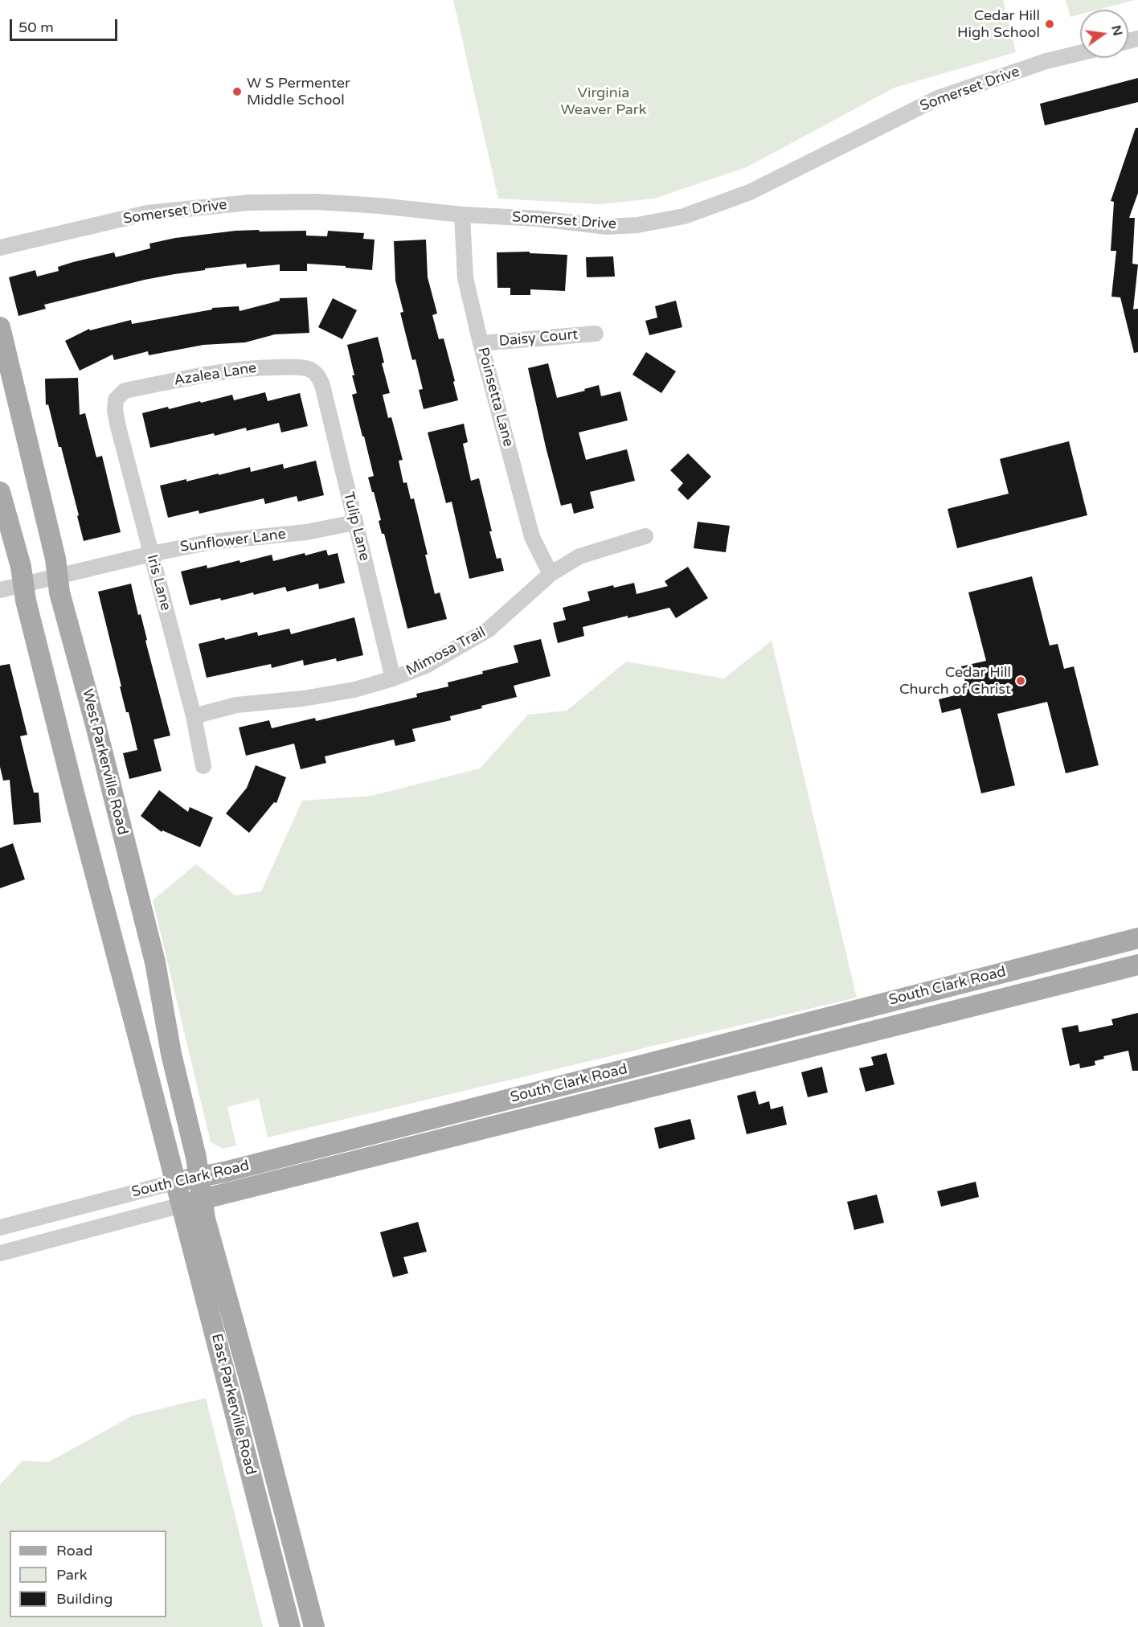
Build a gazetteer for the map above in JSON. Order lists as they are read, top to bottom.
{
  "streets": {
    "main road": ["West Parkerville Road", "South Clark Road", "East Parkerville Road"],
    "street": [
      "Somerset Drive",
      "Daisy Court",
      "Azalea Lane",
      "Poinsetta Lane",
      "Tulip Lane",
      "Sunflower Lane",
      "Iris Lane",
      "Mimosa Trail"
    ]
  },
  "crossings": [
    ["Somerset Drive", "Poinsetta Lane"],
    ["Daisy Court", "Poinsetta Lane"],
    ["Azalea Lane", "Tulip Lane"],
    ["Azalea Lane", "Iris Lane"],
    ["Poinsetta Lane", "Mimosa Trail"],
    ["Tulip Lane", "Sunflower Lane"],
    ["Tulip Lane", "Mimosa Trail"],
    ["Sunflower Lane", "Iris Lane"],
    ["Sunflower Lane", "West Parkerville Road"],
    ["Iris Lane", "Mimosa Trail"],
    ["West Parkerville Road", "South Clark Road"],
    ["West Parkerville Road", "East Parkerville Road"],
    ["South Clark Road", "East Parkerville Road"]
  ],
  "parks": ["Virginia Weaver Park"],
  "places": ["Cedar Hill High School", "W S Permenter Middle School", "Cedar Hill Church of Christ"],
  "legend": ["Road", "Park", "Building"],
  "scale_bar": "50 m",
  "north": "right"
}
